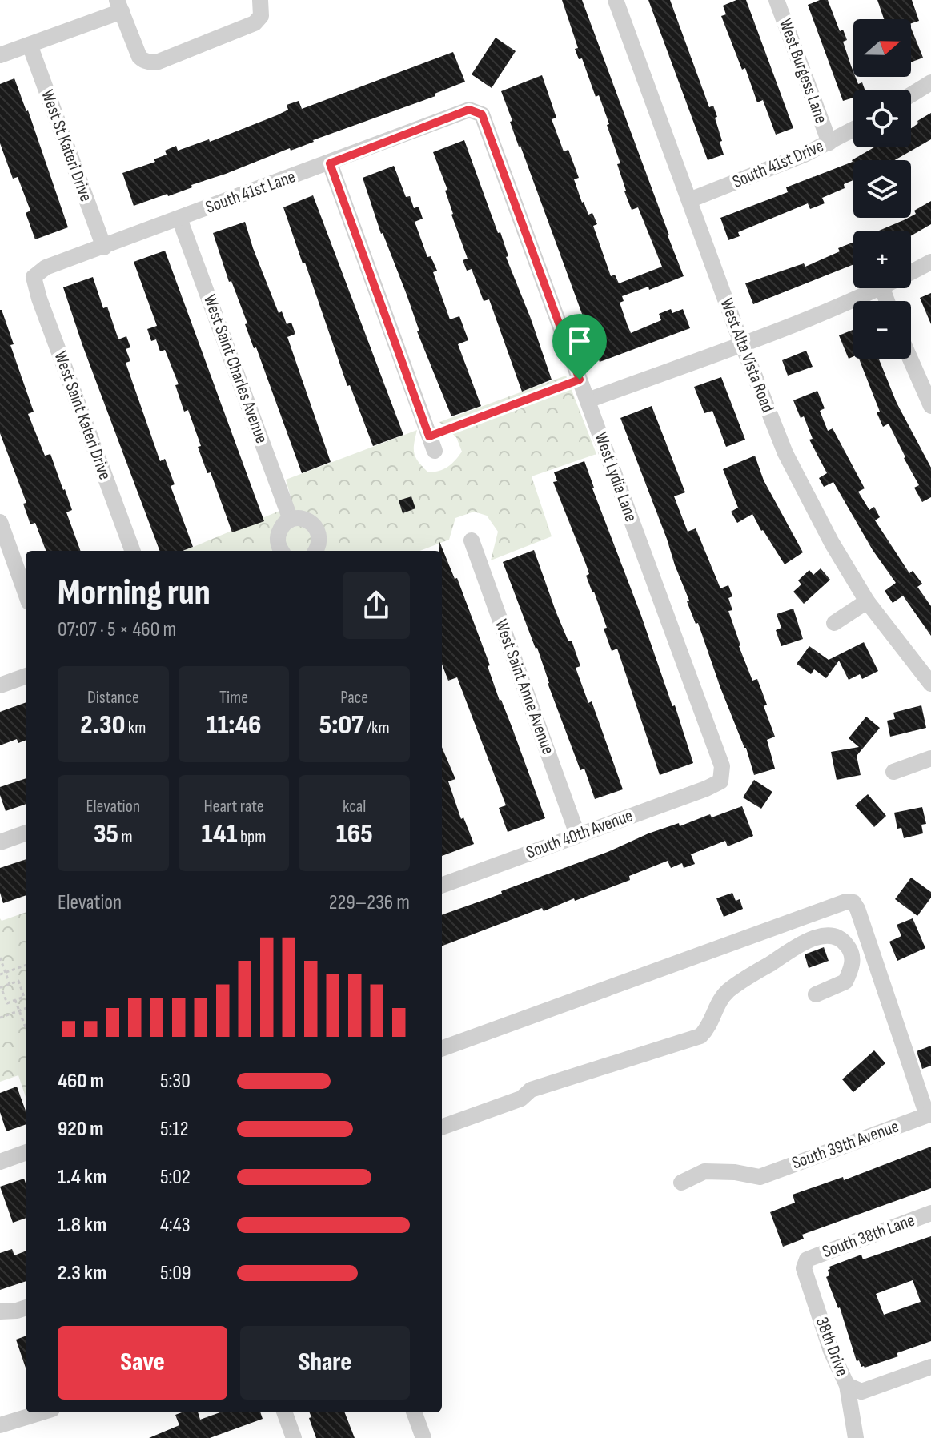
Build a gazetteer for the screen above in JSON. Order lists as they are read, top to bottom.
{
  "streets": {
    "street": [
      "West Burgess Lane",
      "West St Kateri Drive",
      "South 41st Drive",
      "South 41st Lane",
      "West Alta Vista Road",
      "West Saint Charles Avenue",
      "West Saint Kateri Drive",
      "West Lydia Lane",
      "West Saint Anne Avenue",
      "South 40th Avenue",
      "South 39th Avenue",
      "South 38th Lane",
      "38th Drive"
    ]
  },
  "crossings": [
    ["West Burgess Lane", "South 41st Drive"],
    ["West St Kateri Drive", "South 41st Lane"],
    ["South 41st Drive", "West Alta Vista Road"],
    ["South 41st Lane", "West Saint Charles Avenue"],
    ["South 41st Lane", "West Saint Kateri Drive"],
    ["South 41st Lane", "West Lydia Lane"],
    ["West Lydia Lane", "South 40th Avenue"],
    ["West Saint Anne Avenue", "South 40th Avenue"],
    ["South 38th Lane", "38th Drive"]
  ],
  "north": "right",
  "page": {
    "map_buttons": ["+", "−"],
    "heading": ["Morning run", "07:07 · 5 × 460 m"],
    "stats": [
      ["Distance", "2.30 km"],
      ["Time", "11:46"],
      ["Pace", "5:07 /km"],
      ["Elevation", "35 m"],
      ["Heart rate", "141 bpm"],
      ["kcal", "165"]
    ],
    "chart": ["Elevation", "229–236 m"],
    "list": [
      {
        "name": "460 m",
        "note": "5:30"
      },
      {
        "name": "920 m",
        "note": "5:12"
      },
      {
        "name": "1.4 km",
        "note": "5:02"
      },
      {
        "name": "1.8 km",
        "note": "4:43"
      },
      {
        "name": "2.3 km",
        "note": "5:09"
      }
    ],
    "buttons": ["Save", "Share"]
  }
}
